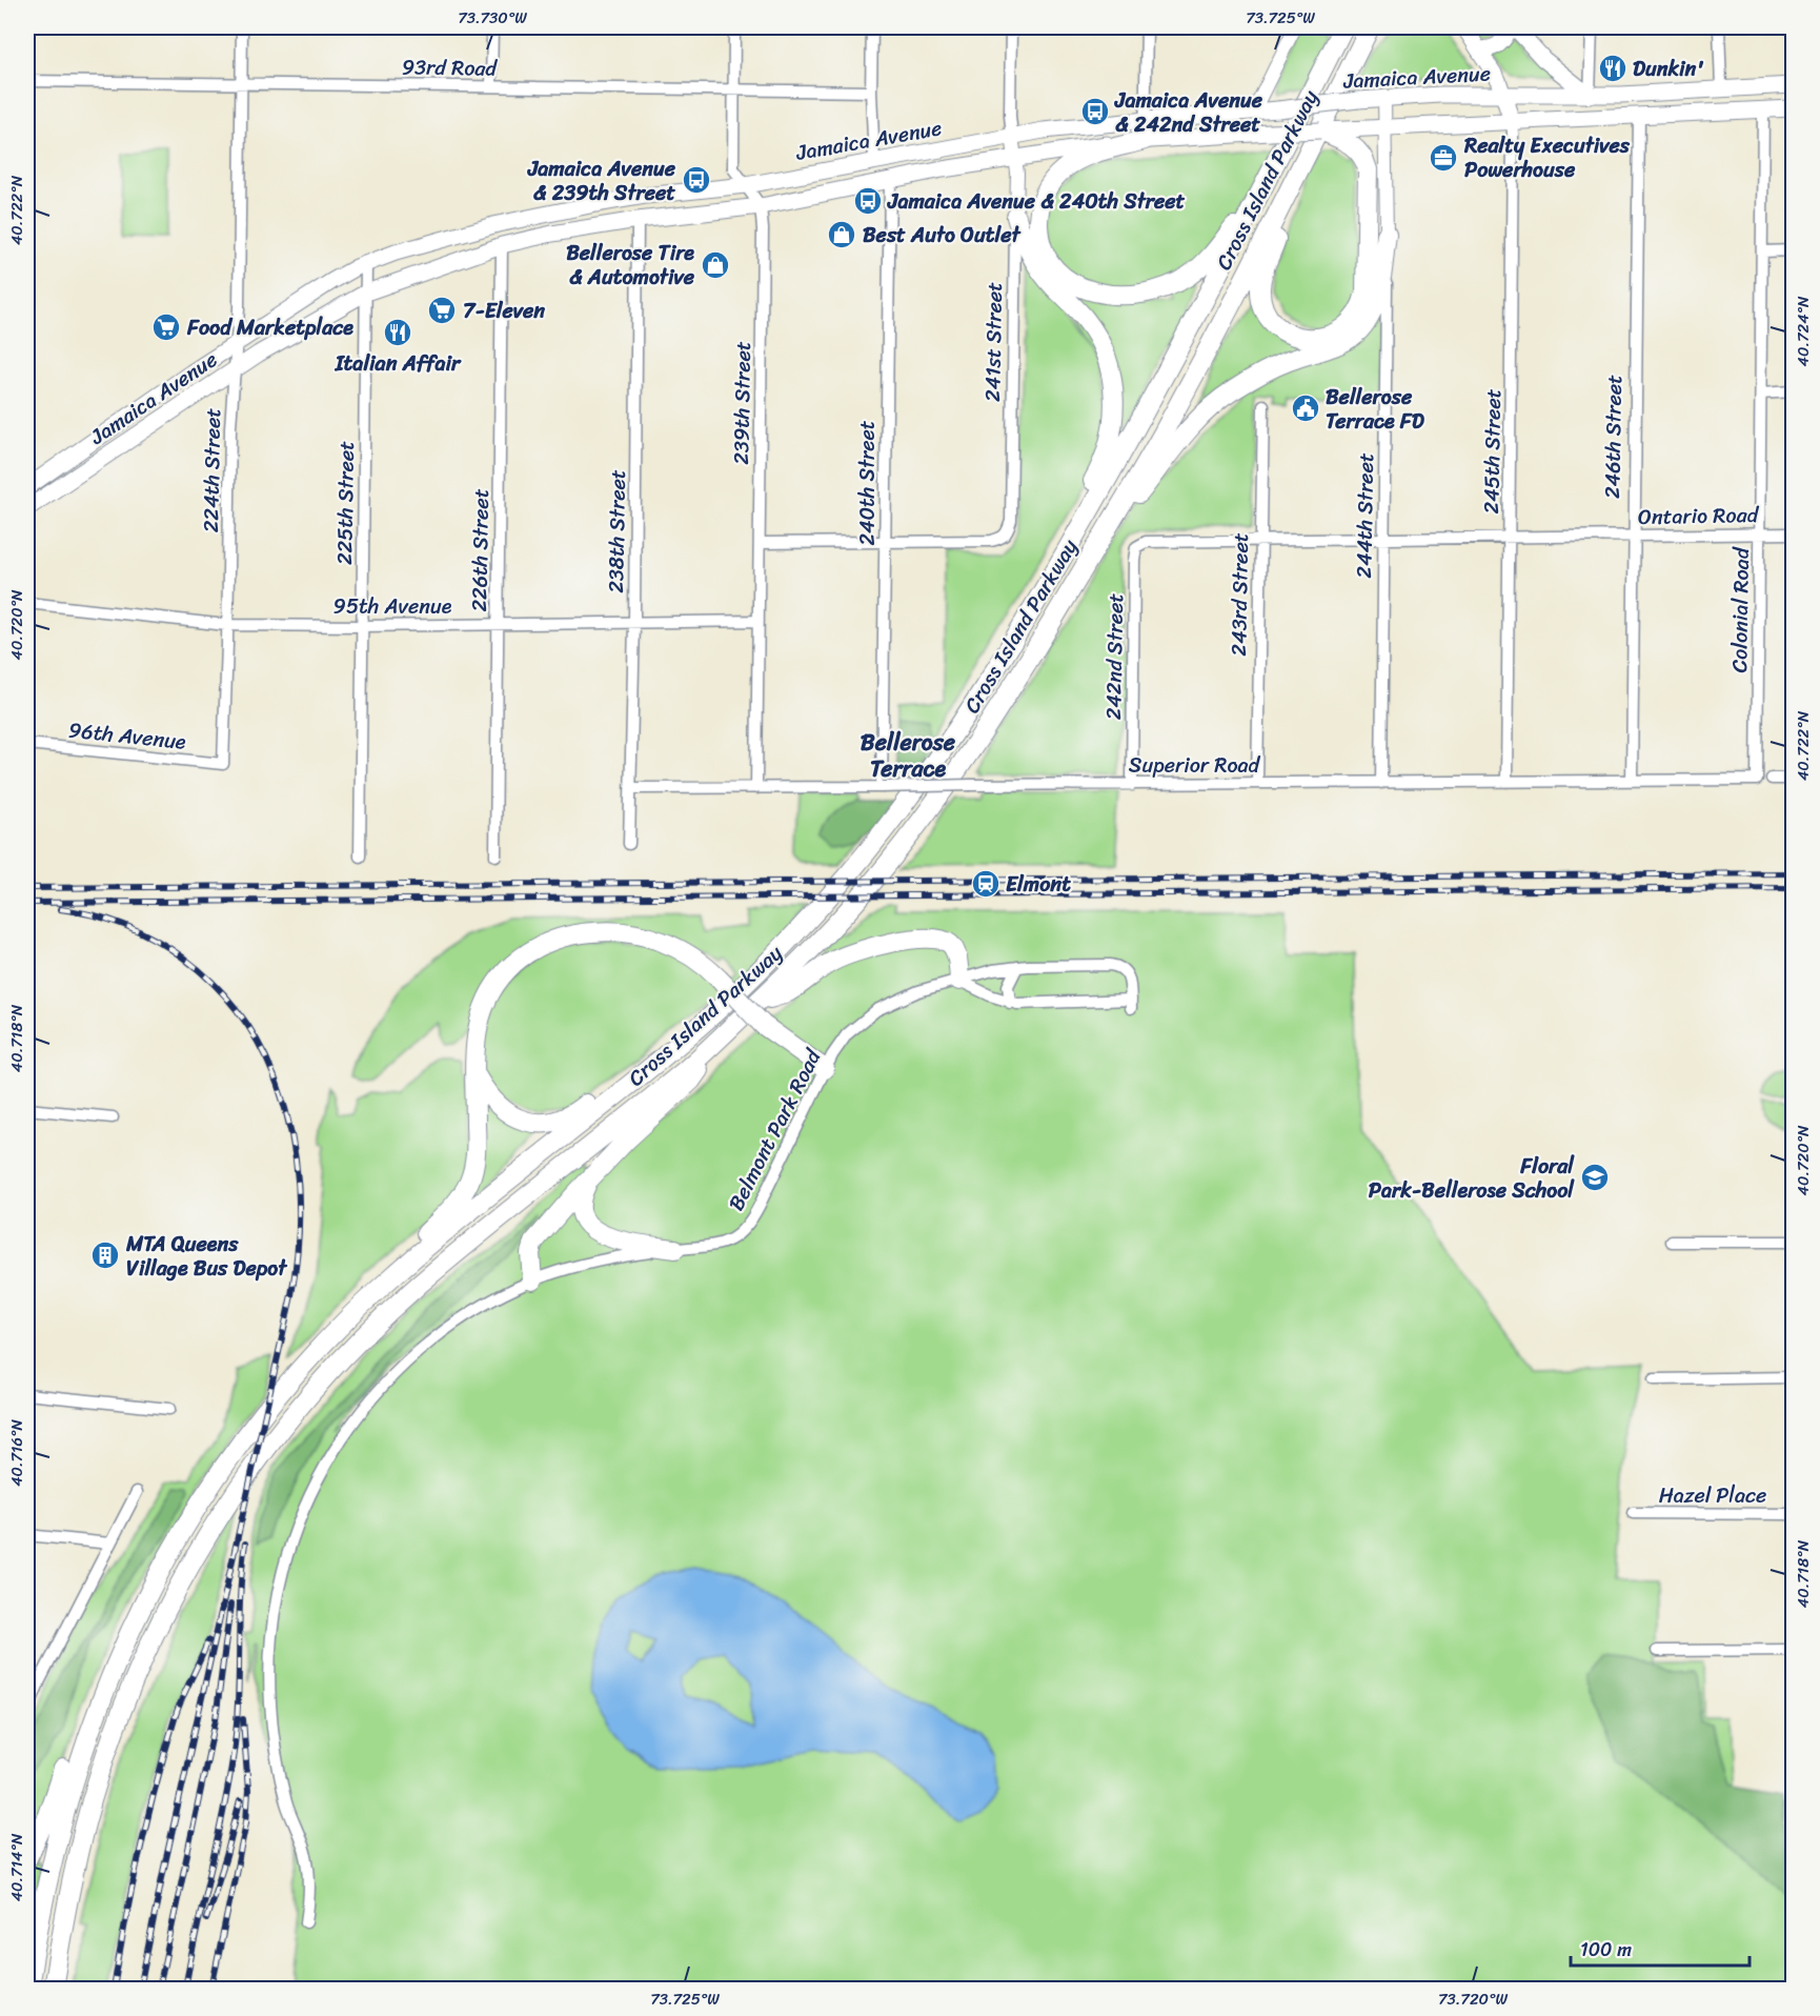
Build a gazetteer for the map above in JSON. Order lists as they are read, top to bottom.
{
  "streets": {
    "highway": ["Cross Island Parkway"],
    "main road": ["Jamaica Avenue", "246th Street"],
    "street": [
      "93rd Road",
      "241st Street",
      "239th Street",
      "245th Street",
      "224th Street",
      "240th Street",
      "225th Street",
      "244th Street",
      "Ontario Road",
      "238th Street",
      "226th Street",
      "243rd Street",
      "95th Avenue",
      "Colonial Road",
      "242nd Street",
      "96th Avenue",
      "Superior Road",
      "Belmont Park Road",
      "Hazel Place"
    ]
  },
  "crossings": [
    ["93rd Road", "224th Street"],
    ["Jamaica Avenue", "241st Street"],
    ["Jamaica Avenue", "239th Street"],
    ["Jamaica Avenue", "246th Street"],
    ["Jamaica Avenue", "224th Street"],
    ["Jamaica Avenue", "240th Street"],
    ["Jamaica Avenue", "225th Street"],
    ["Jamaica Avenue", "244th Street"],
    ["Jamaica Avenue", "238th Street"],
    ["Jamaica Avenue", "226th Street"],
    ["241st Street", "240th Street"],
    ["239th Street", "95th Avenue"],
    ["239th Street", "Superior Road"],
    ["246th Street", "Ontario Road"],
    ["246th Street", "Superior Road"],
    ["245th Street", "Ontario Road"],
    ["245th Street", "Superior Road"],
    ["224th Street", "95th Avenue"],
    ["224th Street", "96th Avenue"],
    ["240th Street", "Superior Road"],
    ["225th Street", "95th Avenue"],
    ["244th Street", "Ontario Road"],
    ["244th Street", "Superior Road"],
    ["Ontario Road", "243rd Street"],
    ["Ontario Road", "Colonial Road"],
    ["Ontario Road", "242nd Street"],
    ["238th Street", "95th Avenue"],
    ["238th Street", "Superior Road"],
    ["226th Street", "95th Avenue"],
    ["243rd Street", "Superior Road"],
    ["Colonial Road", "Superior Road"],
    ["242nd Street", "Superior Road"]
  ],
  "districts": ["Bellerose Terrace"],
  "places": {
    "restaurant": ["Dunkin'", "Italian Affair"],
    "bus stop": ["Jamaica Avenue & 242nd Street", "Jamaica Avenue & 239th Street", "Jamaica Avenue & 240th Street"],
    "office": ["Realty Executives Powerhouse"],
    "shop": ["Best Auto Outlet", "Bellerose Tire & Automotive"],
    "supermarket": ["7-Eleven", "Food Marketplace"],
    "public building": ["Bellerose Terrace FD"],
    "station": ["Elmont"],
    "school or university": ["Floral Park-Bellerose School"],
    "building": ["MTA Queens Village Bus Depot"]
  },
  "scale_bar": "100 m",
  "coordinates": [
    "73.730°W",
    "73.725°W",
    "40.722°N",
    "40.724°N",
    "40.720°N",
    "40.718°N",
    "40.716°N",
    "40.714°N",
    "73.720°W"
  ]
}
